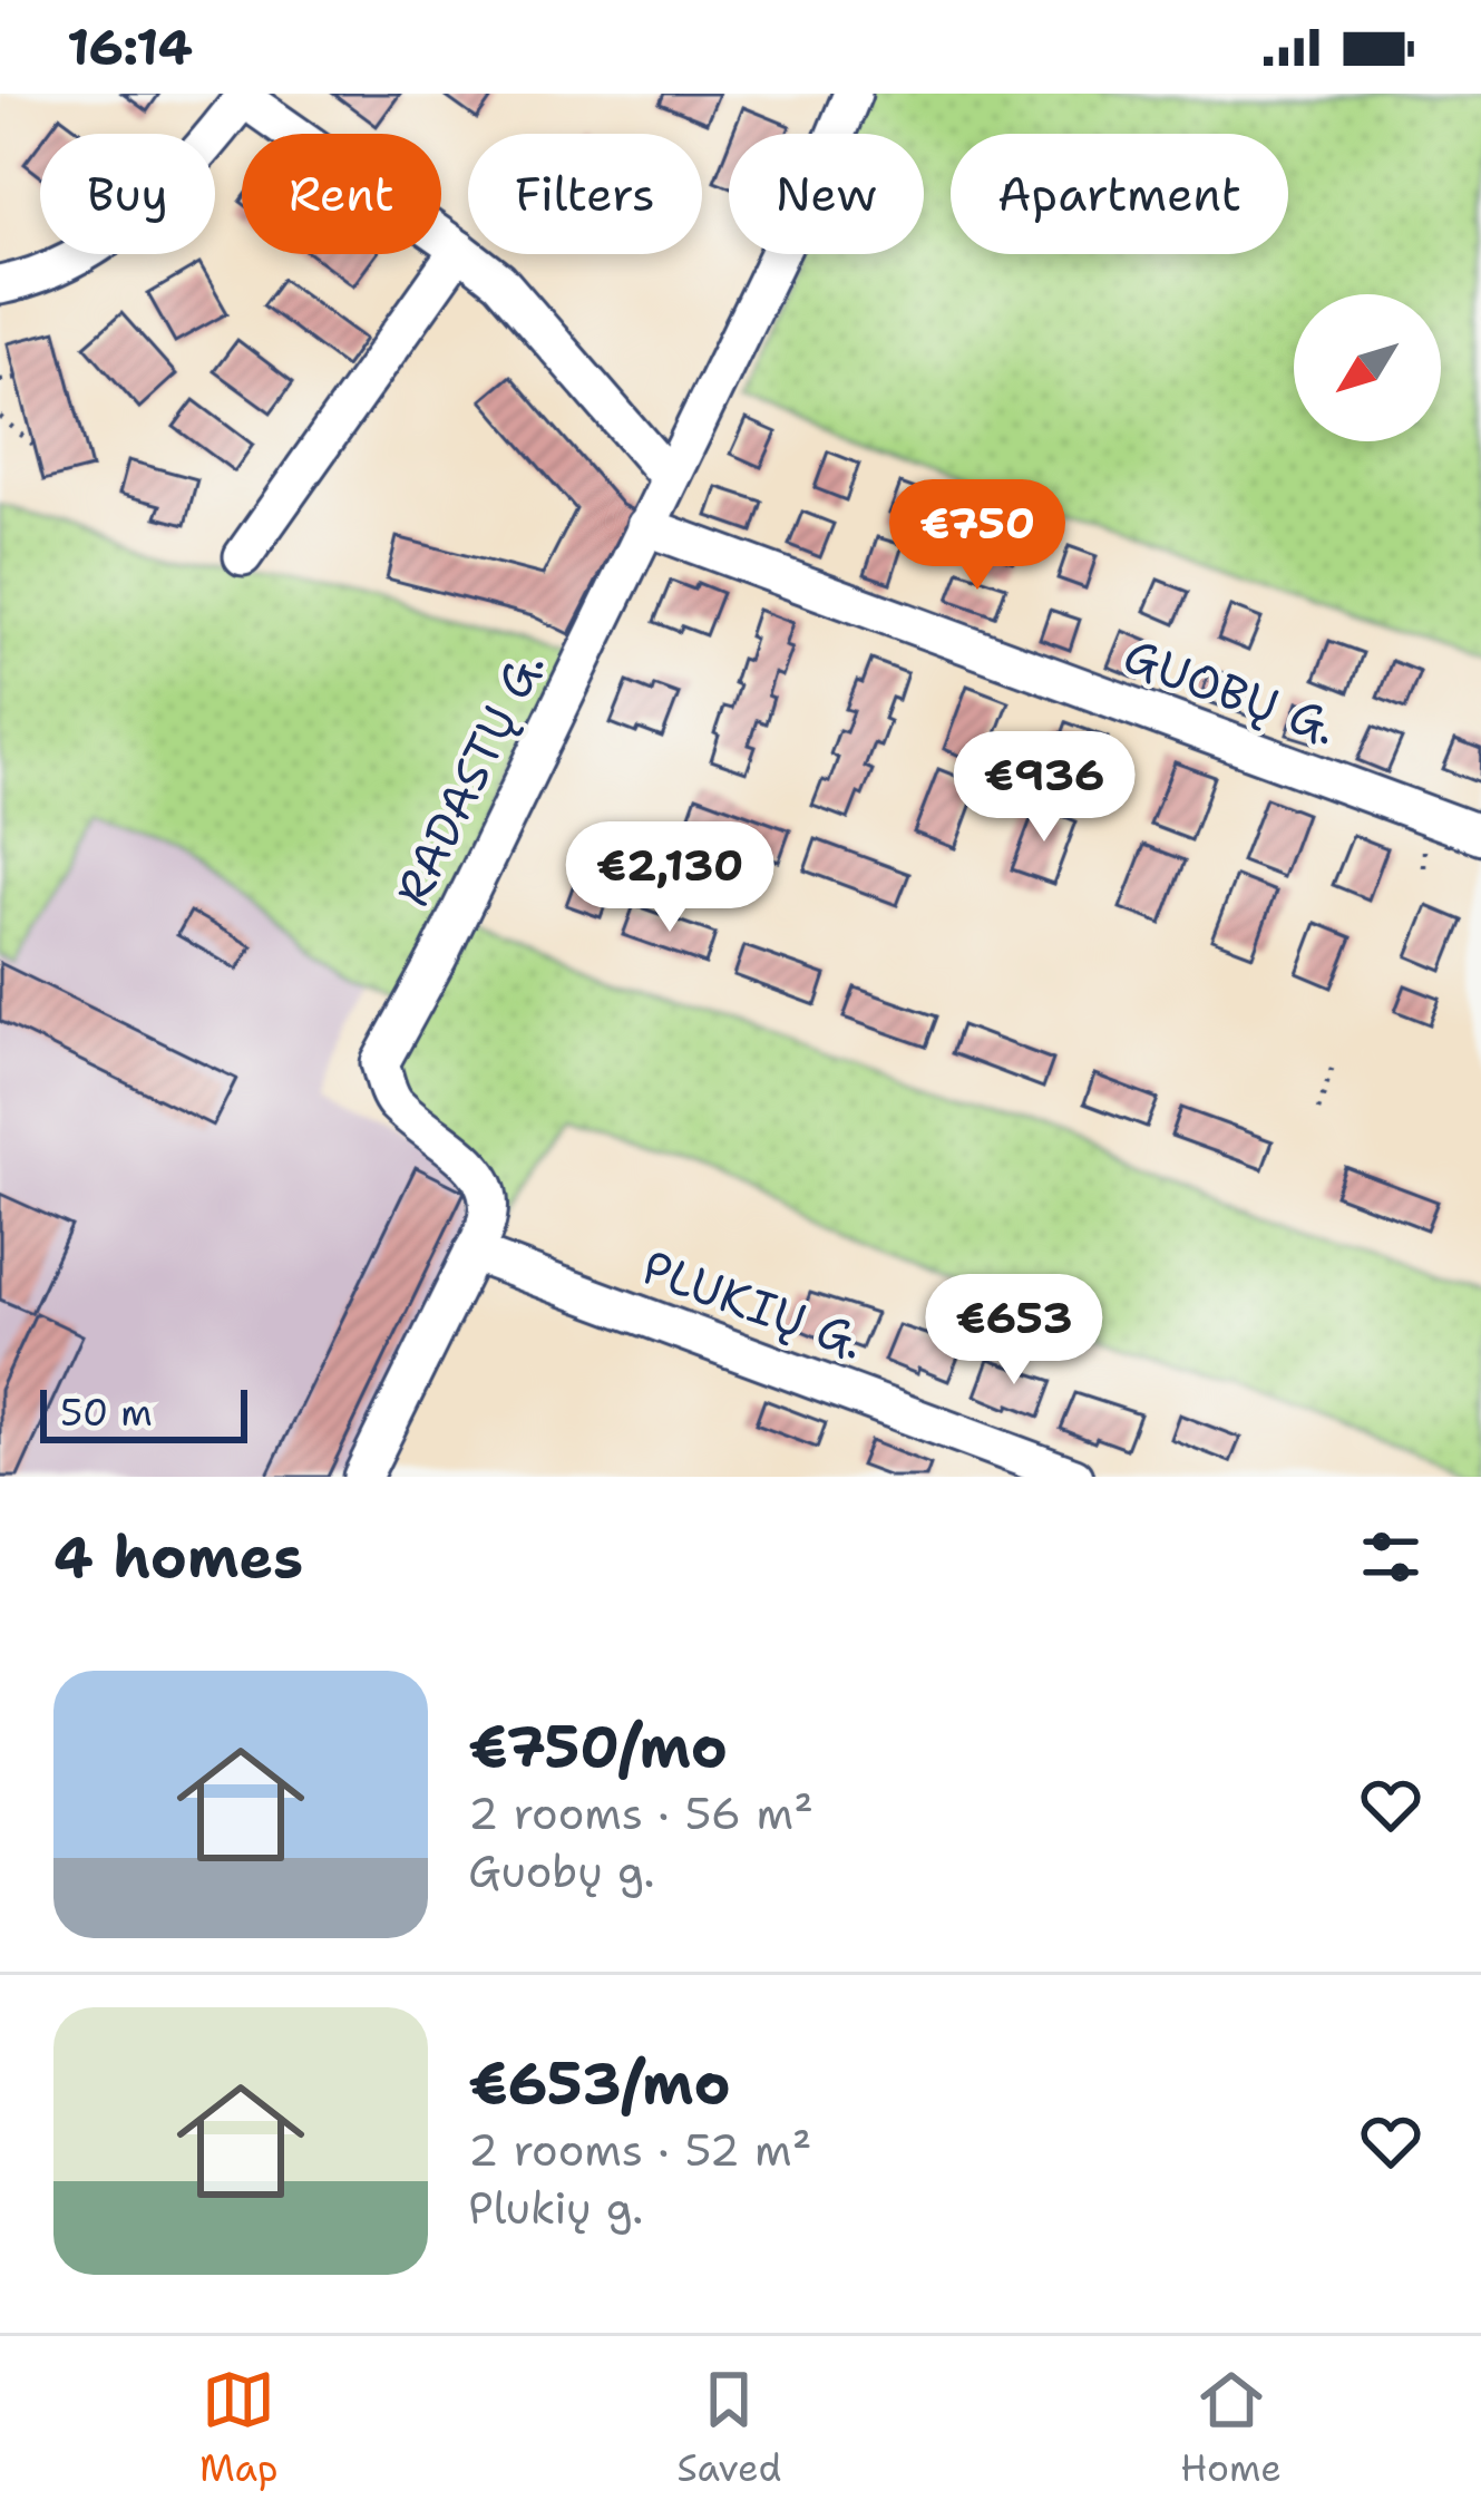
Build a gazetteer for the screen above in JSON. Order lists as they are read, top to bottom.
{
  "streets": {
    "street": ["GUOBŲ G.", "RADASTŲ G.", "PLUKIŲ G."]
  },
  "crossings": [
    ["GUOBŲ G.", "RADASTŲ G."],
    ["RADASTŲ G.", "PLUKIŲ G."]
  ],
  "scale_bar": "50 m",
  "north": "bottom left",
  "page": {
    "status": "16:14",
    "chip": [
      "Buy",
      "Rent",
      "Filters",
      "New",
      "Apartment"
    ],
    "price": [
      "€750",
      "€936",
      "€2,130",
      "€653"
    ],
    "scale": "50 m",
    "heading": "4 homes",
    "list": [
      {
        "name": "€750/mo",
        "note": "2 rooms · 56 m² · Guobų g."
      },
      {
        "name": "€653/mo",
        "note": "2 rooms · 52 m² · Plukių g."
      }
    ],
    "tabs": ["Map", "Saved", "Home"]
  }
}
